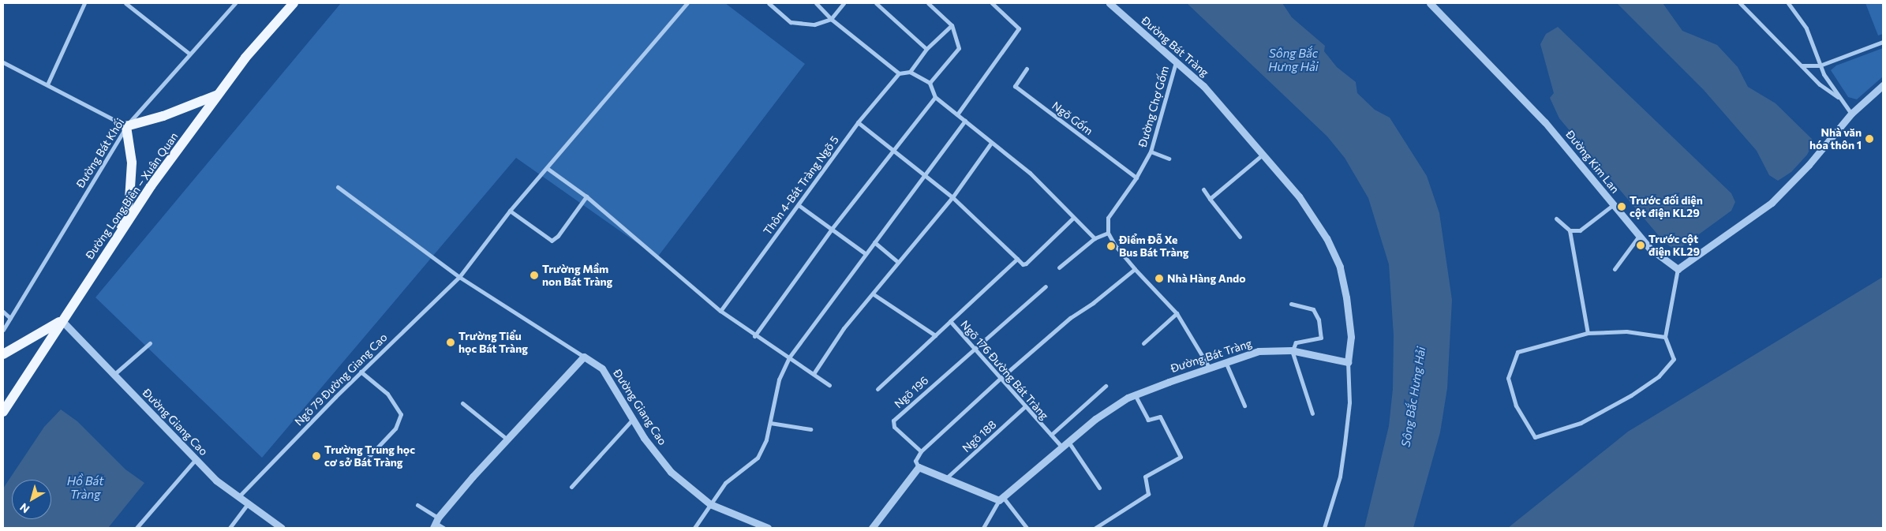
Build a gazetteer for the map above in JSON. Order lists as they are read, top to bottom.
{
  "streets": {
    "main road": ["Đường Long Biên – Xuân Quan"],
    "street": [
      "Đường Bát Tràng",
      "Đường Chợ Gốm",
      "Ngõ Gốm",
      "Đường Bát Khối",
      "Đường Kim Lan",
      "Thôn 4-Bát Tràng Ngõ 5",
      "Ngõ 176 Đường Bát Tràng",
      "Ngõ 79 Đường Giang Cao",
      "Ngõ 196",
      "Đường Giang Cao",
      "Ngõ 188"
    ]
  },
  "crossings": [
    ["Đường Bát Tràng", "Đường Chợ Gốm"],
    ["Đường Bát Tràng", "Ngõ 176 Đường Bát Tràng"],
    ["Đường Chợ Gốm", "Ngõ Gốm"],
    ["Đường Long Biên – Xuân Quan", "Đường Giang Cao"],
    ["Ngõ 176 Đường Bát Tràng", "Ngõ 196"],
    ["Ngõ 176 Đường Bát Tràng", "Ngõ 188"],
    ["Ngõ 79 Đường Giang Cao", "Đường Giang Cao"]
  ],
  "water": ["Sông Bắc Hưng Hải", "Hồ Bát Tràng"],
  "places": [
    "Nhà văn hóa thôn 1",
    "Trước đối diện cột điện KL29",
    "Trước cột điện KL29",
    "Điểm Đỗ Xe Bus Bát Tràng",
    "Trường Mầm non Bát Tràng",
    "Nhà Hàng Ando",
    "Trường Tiểu học Bát Tràng",
    "Trường Trung học cơ sở Bát Tràng"
  ],
  "north": "bottom left"
}
